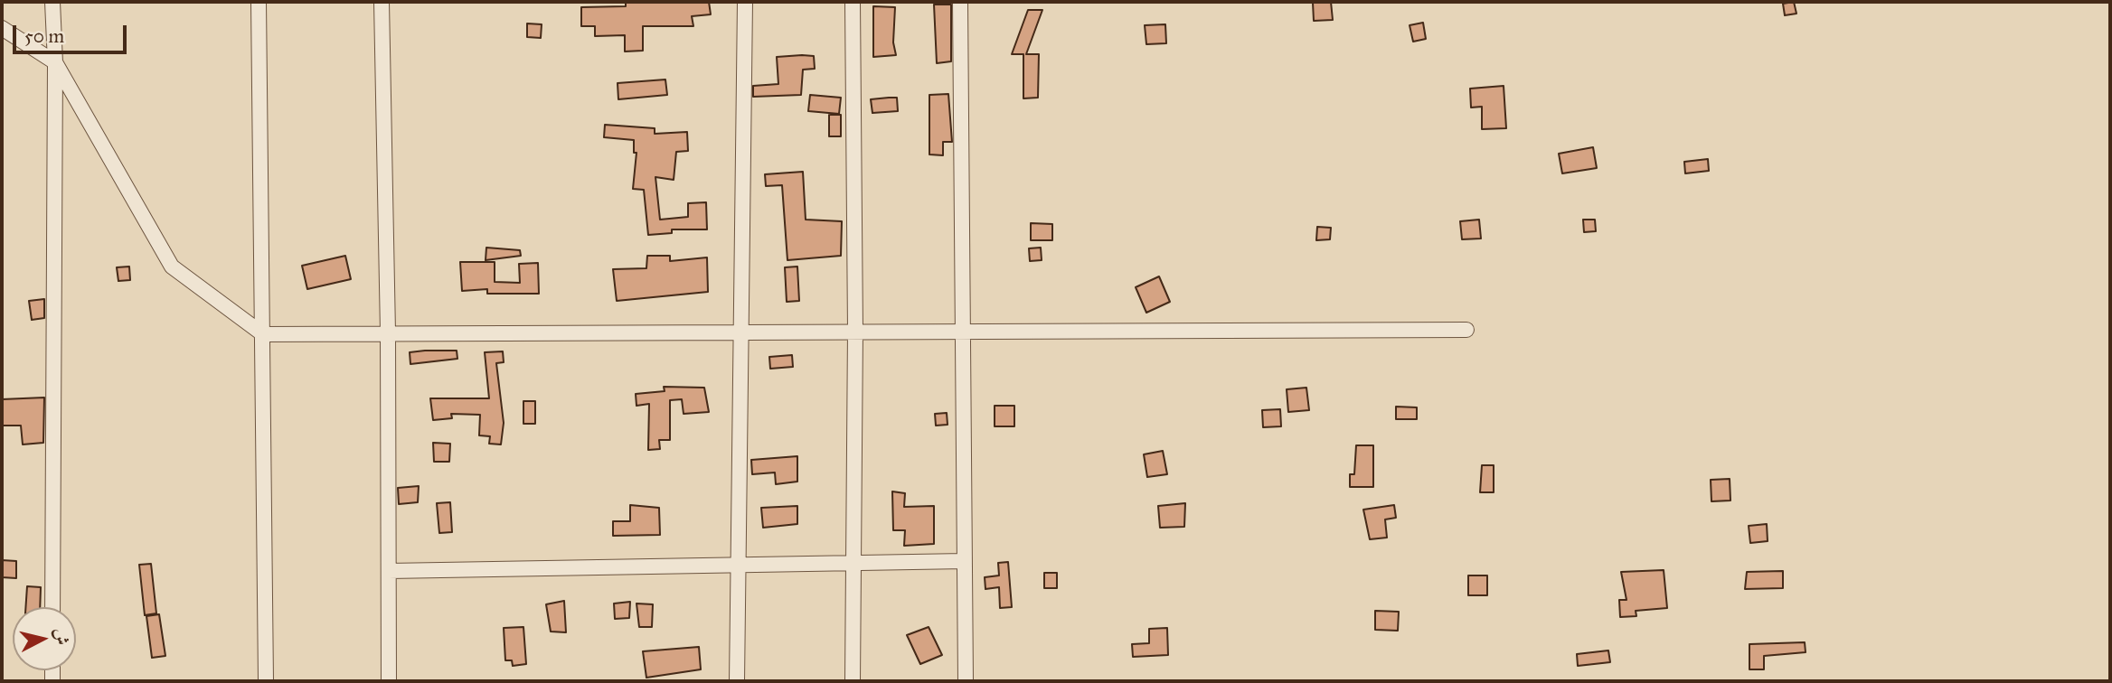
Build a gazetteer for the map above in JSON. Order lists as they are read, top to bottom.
{
  "scale_bar": "50 m",
  "north": "right"
}
